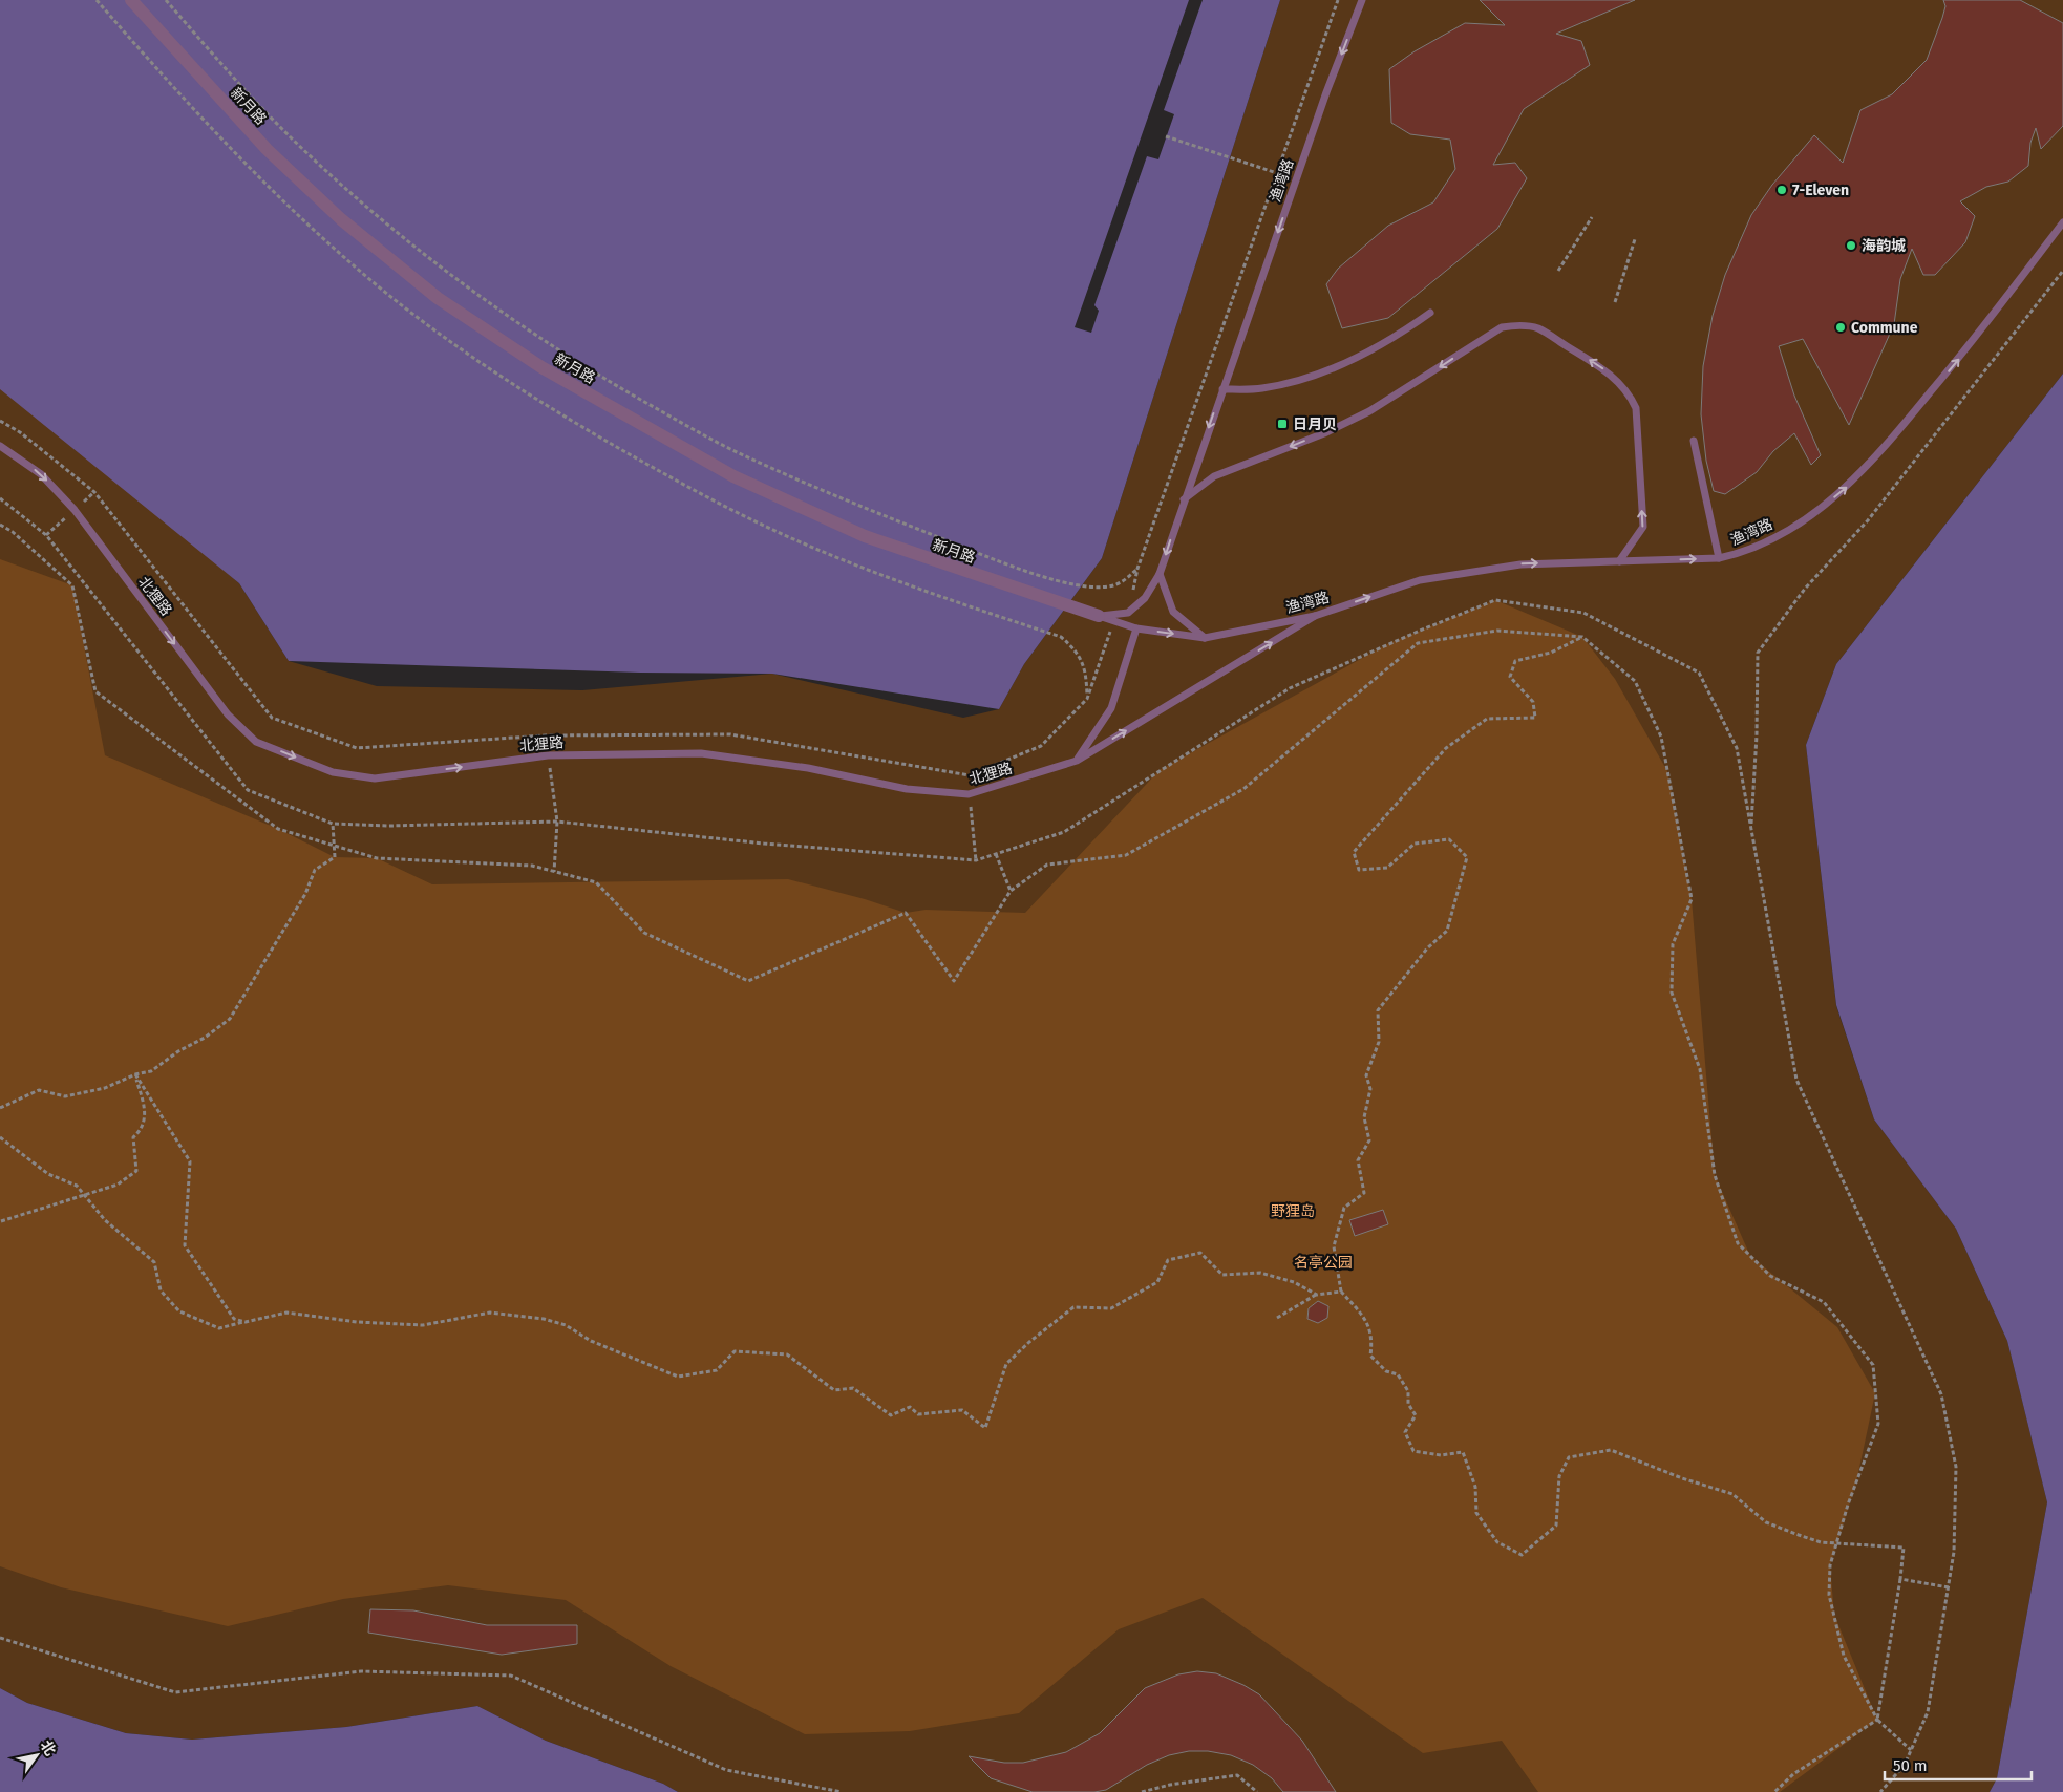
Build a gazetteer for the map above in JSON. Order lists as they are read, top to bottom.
{
  "streets": {
    "street": ["新月路"],
    "lane": ["渔湾路", "北狸路"]
  },
  "crossings": [
    ["新月路", "渔湾路"],
    ["渔湾路", "北狸路"]
  ],
  "one_way": ["北狸路"],
  "parks": ["野狸岛", "名亭公园"],
  "places": {
    "other": ["7-Eleven", "海韵城", "Commune"],
    "transit": ["日月贝"]
  },
  "scale_bar": "50 m",
  "north": "top right"
}
